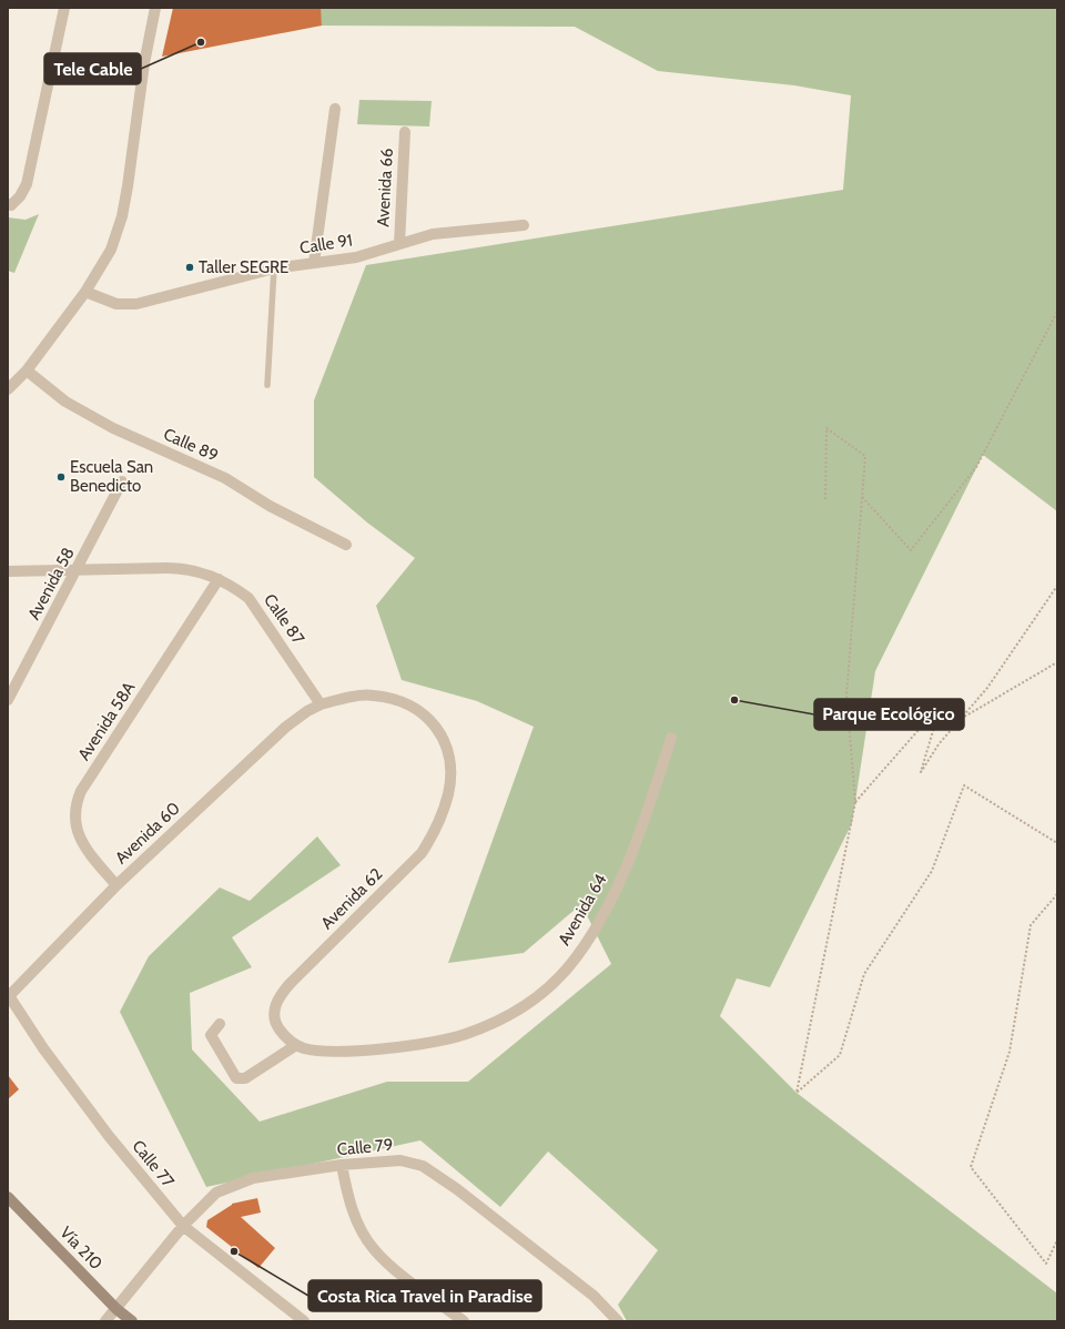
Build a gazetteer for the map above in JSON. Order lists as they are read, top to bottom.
{
  "streets": {
    "main road": ["Vía 210"],
    "street": [
      "Avenida 66",
      "Calle 91",
      "Calle 89",
      "Avenida 58",
      "Calle 87",
      "Avenida 58A",
      "Avenida 60",
      "Avenida 62",
      "Avenida 64",
      "Calle 79",
      "Calle 77"
    ]
  },
  "crossings": [
    ["Avenida 66", "Calle 91"],
    ["Avenida 58", "Calle 87"],
    ["Calle 87", "Avenida 58A"],
    ["Calle 87", "Avenida 60"],
    ["Calle 87", "Avenida 62"],
    ["Avenida 58A", "Avenida 60"],
    ["Avenida 60", "Avenida 62"],
    ["Avenida 60", "Calle 77"],
    ["Avenida 62", "Avenida 64"],
    ["Calle 79", "Calle 77"],
    ["Calle 79", "Vía 210"]
  ],
  "places": [
    "Tele Cable",
    "Taller SEGRE",
    "Escuela San Benedicto",
    "Parque Ecológico",
    "Costa Rica Travel in Paradise"
  ]
}
